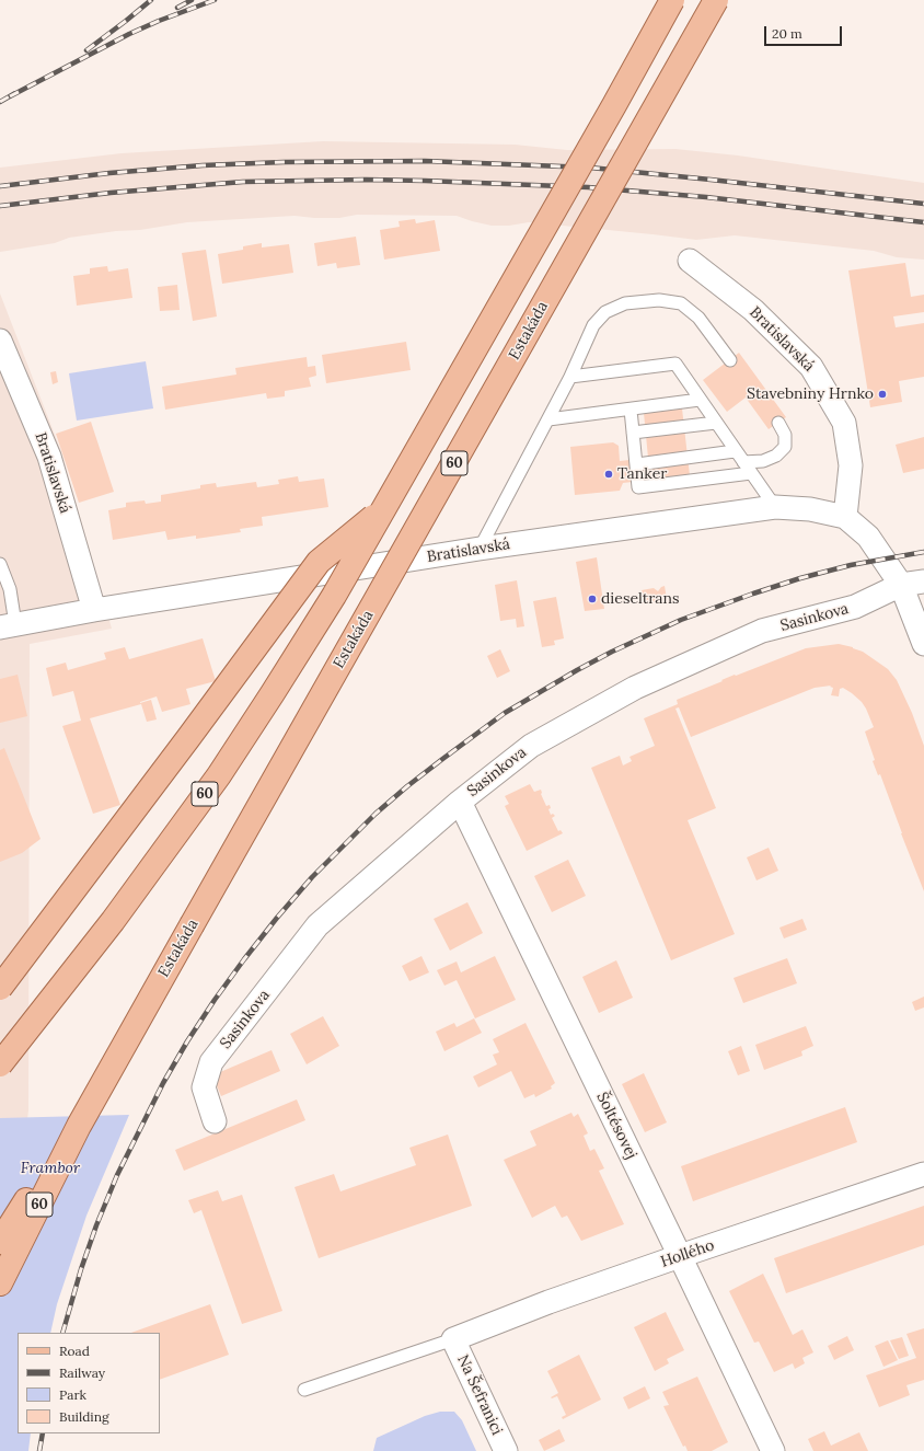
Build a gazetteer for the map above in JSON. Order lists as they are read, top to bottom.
{
  "streets": {
    "main road": ["Estakáda", "60"],
    "street": [
      "Bratislavská",
      "Sasinkova",
      "Šoltésovej",
      "Hollého",
      "Na Šefranici"
    ]
  },
  "crossings": [
    ["Bratislavská", "Sasinkova"],
    ["Sasinkova", "Šoltésovej"],
    ["Šoltésovej", "Hollého"],
    ["Hollého", "Na Šefranici"]
  ],
  "parks": ["Frambor"],
  "places": ["Stavebniny Hrnko", "Tanker", "dieseltrans"],
  "legend": [
    "Road",
    "Railway",
    "Park",
    "Building"
  ],
  "scale_bar": "20 m"
}
